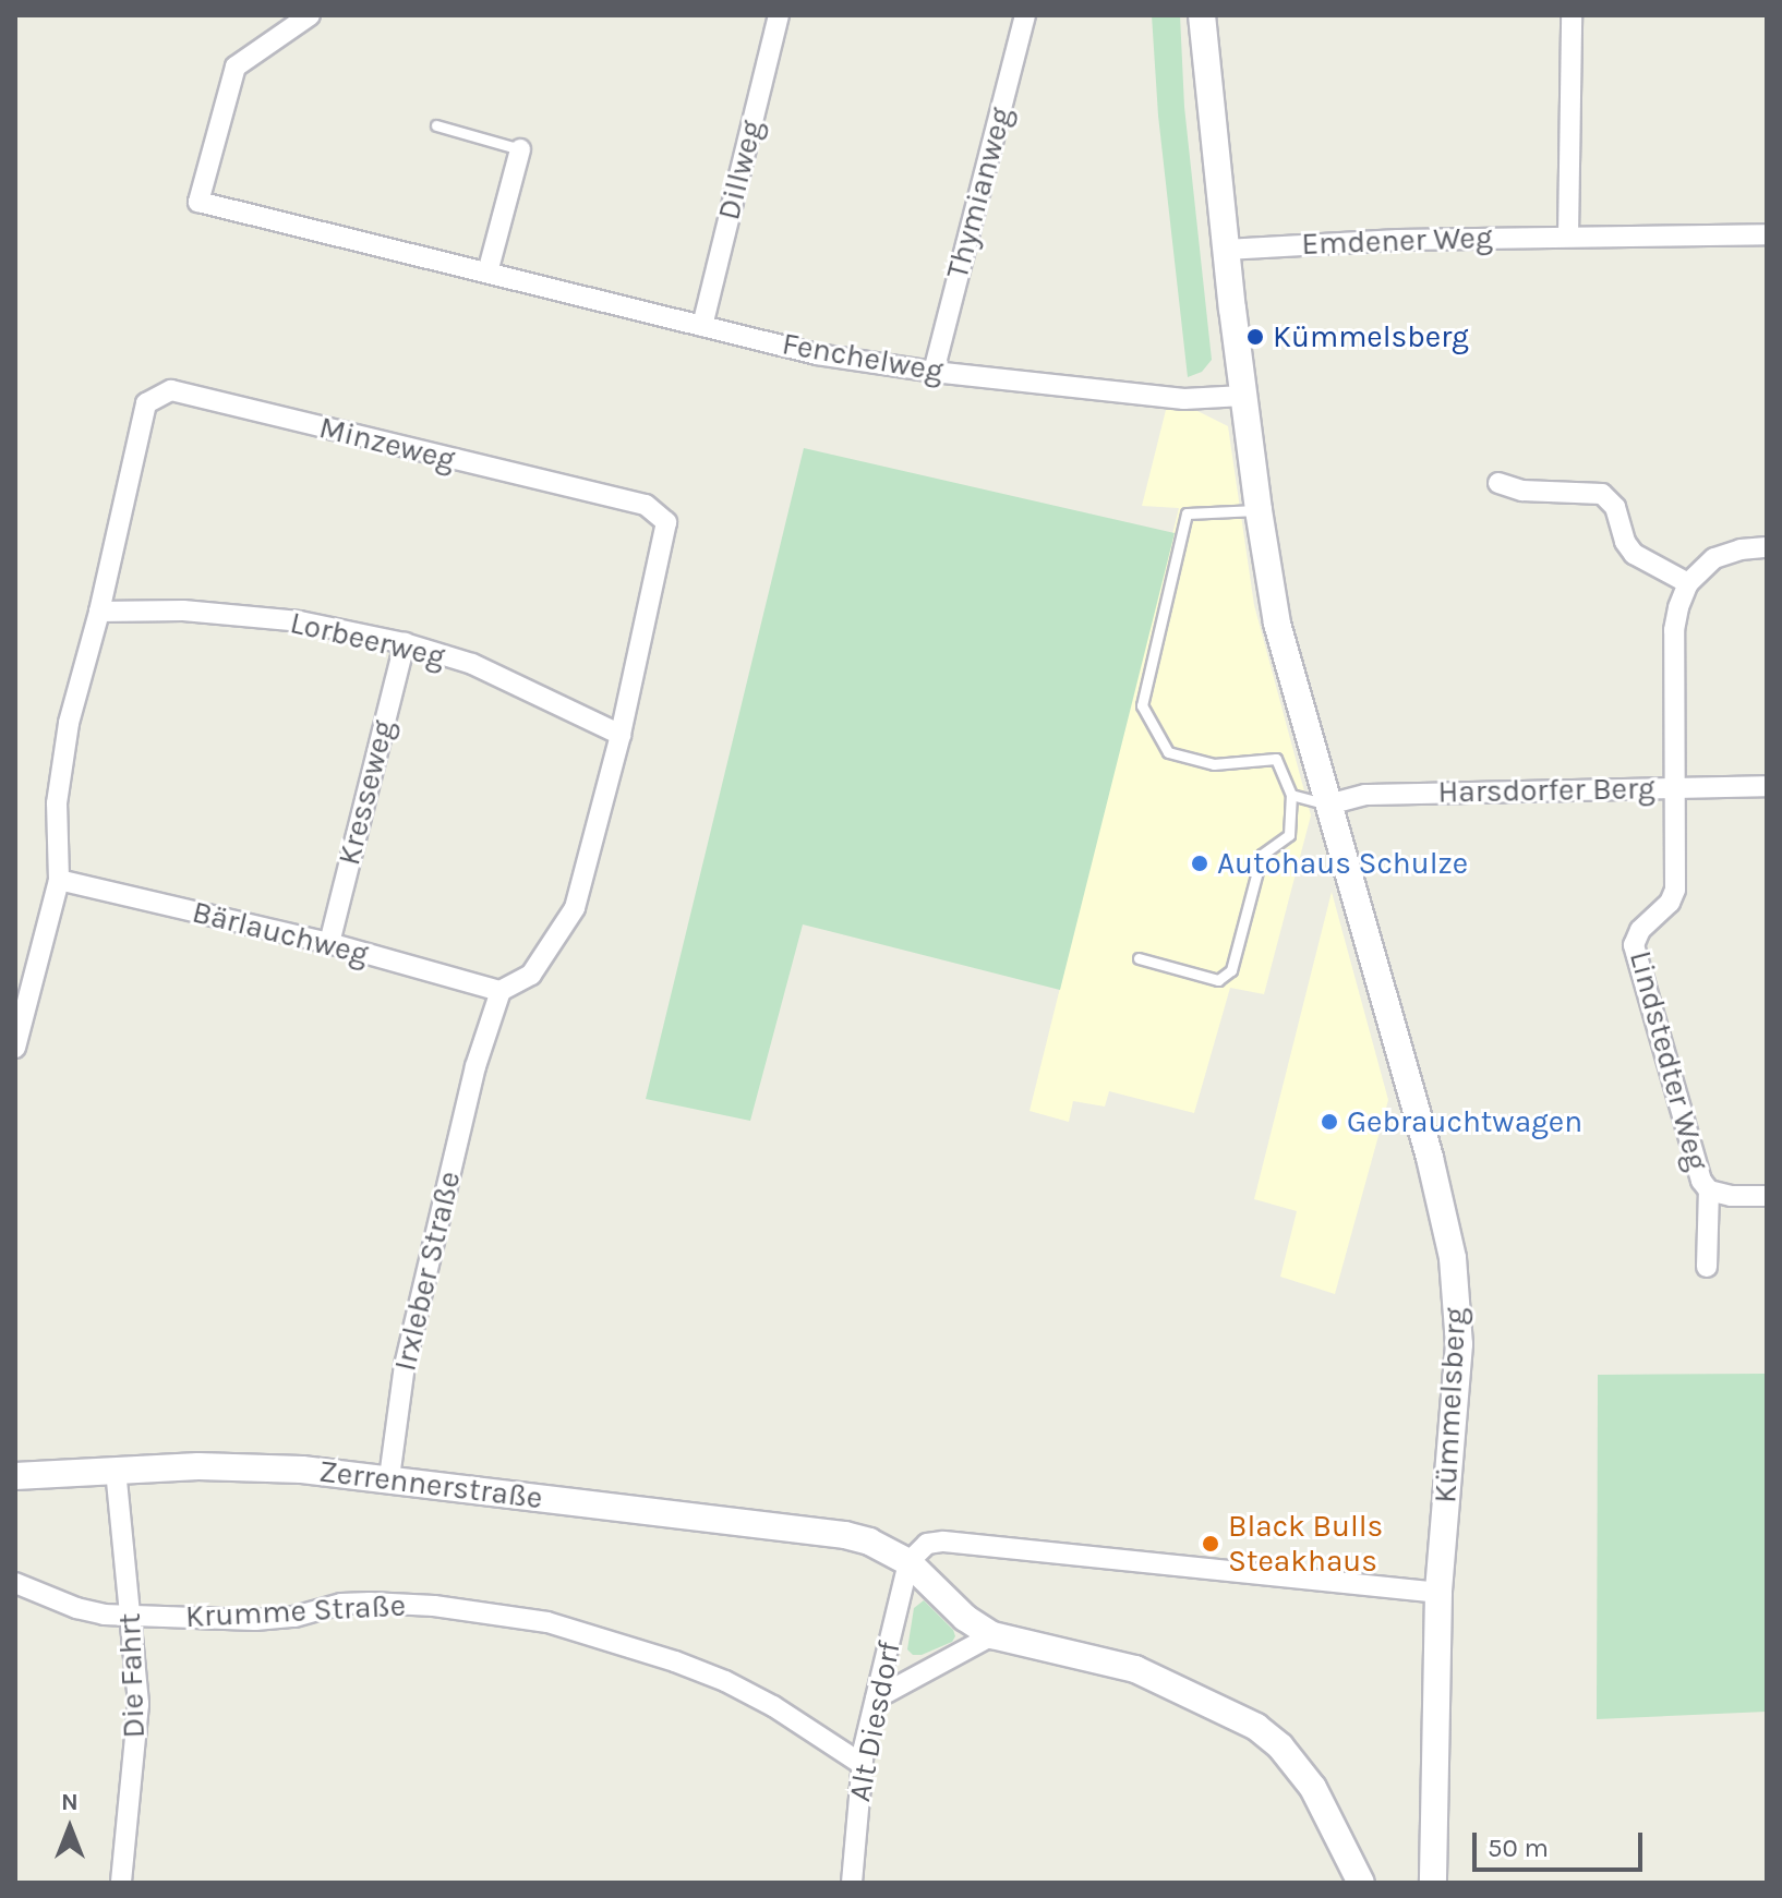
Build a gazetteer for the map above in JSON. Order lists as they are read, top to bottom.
{
  "streets": {
    "main road": ["Kümmelsberg", "Zerrennerstraße"],
    "street": [
      "Dillweg",
      "Thymianweg",
      "Emdener Weg",
      "Fenchelweg",
      "Minzeweg",
      "Lorbeerweg",
      "Harsdorfer Berg",
      "Kresseweg",
      "Bärlauchweg",
      "Lindstedter Weg",
      "Irxleber Straße",
      "Krumme Straße",
      "Die Fahrt",
      "Alt Diesdorf"
    ]
  },
  "crossings": [
    ["Dillweg", "Fenchelweg"],
    ["Thymianweg", "Fenchelweg"],
    ["Emdener Weg", "Kümmelsberg"],
    ["Fenchelweg", "Kümmelsberg"],
    ["Minzeweg", "Lorbeerweg"],
    ["Minzeweg", "Bärlauchweg"],
    ["Minzeweg", "Irxleber Straße"],
    ["Lorbeerweg", "Kresseweg"],
    ["Harsdorfer Berg", "Lindstedter Weg"],
    ["Harsdorfer Berg", "Kümmelsberg"],
    ["Kresseweg", "Bärlauchweg"],
    ["Bärlauchweg", "Irxleber Straße"],
    ["Irxleber Straße", "Zerrennerstraße"],
    ["Zerrennerstraße", "Die Fahrt"],
    ["Zerrennerstraße", "Alt Diesdorf"],
    ["Krumme Straße", "Die Fahrt"],
    ["Krumme Straße", "Alt Diesdorf"]
  ],
  "places": [
    "Kümmelsberg",
    "Autohaus Schulze",
    "Gebrauchtwagen",
    "Black Bulls Steakhaus"
  ],
  "scale_bar": "50 m",
  "north": "top"
}
